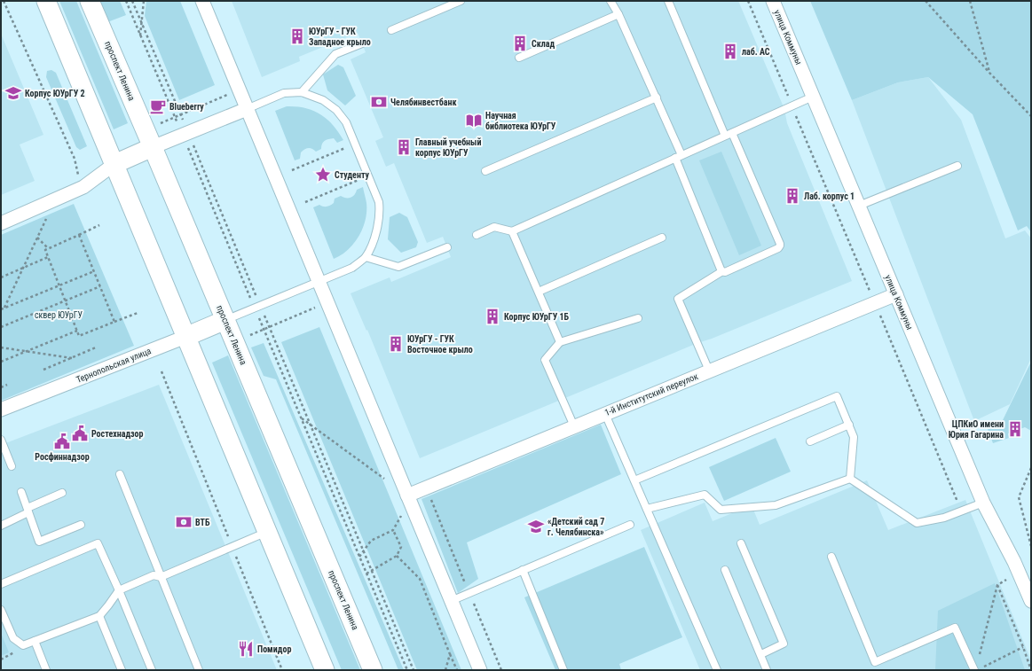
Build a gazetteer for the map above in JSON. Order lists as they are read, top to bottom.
{
  "streets": {
    "main road": ["проспект Ленина", "Тернопольская улица"],
    "street": ["улица Коммуны", "1-й Институтский переулок"]
  },
  "crossings": [
    ["улица Коммуны", "1-й Институтский переулок"],
    ["проспект Ленина", "Тернопольская улица"]
  ],
  "parks": ["сквер ЮУрГУ"],
  "places": {
    "building": [
      "ЮУрГУ - ГУК Западное крыло",
      "Склад",
      "лаб. АС",
      "Главный учебный корпус ЮУрГУ",
      "Лаб. корпус 1",
      "Корпус ЮУрГУ 1Б",
      "ЮУрГУ - ГУК Восточное крыло",
      "ЦПКиО имени Юрия Гагарина"
    ],
    "school or university": ["Корпус ЮУрГУ 2", "«Детский сад 7 г. Челябинска»"],
    "bank": ["Челябинвестбанк", "ВТБ"],
    "cafe": ["Blueberry"],
    "library": ["Научная библиотека ЮУрГУ"],
    "place": ["Студенту"],
    "public building": ["Ростехнадзор", "Росфиннадзор"],
    "restaurant": ["Помидор"]
  }
}
